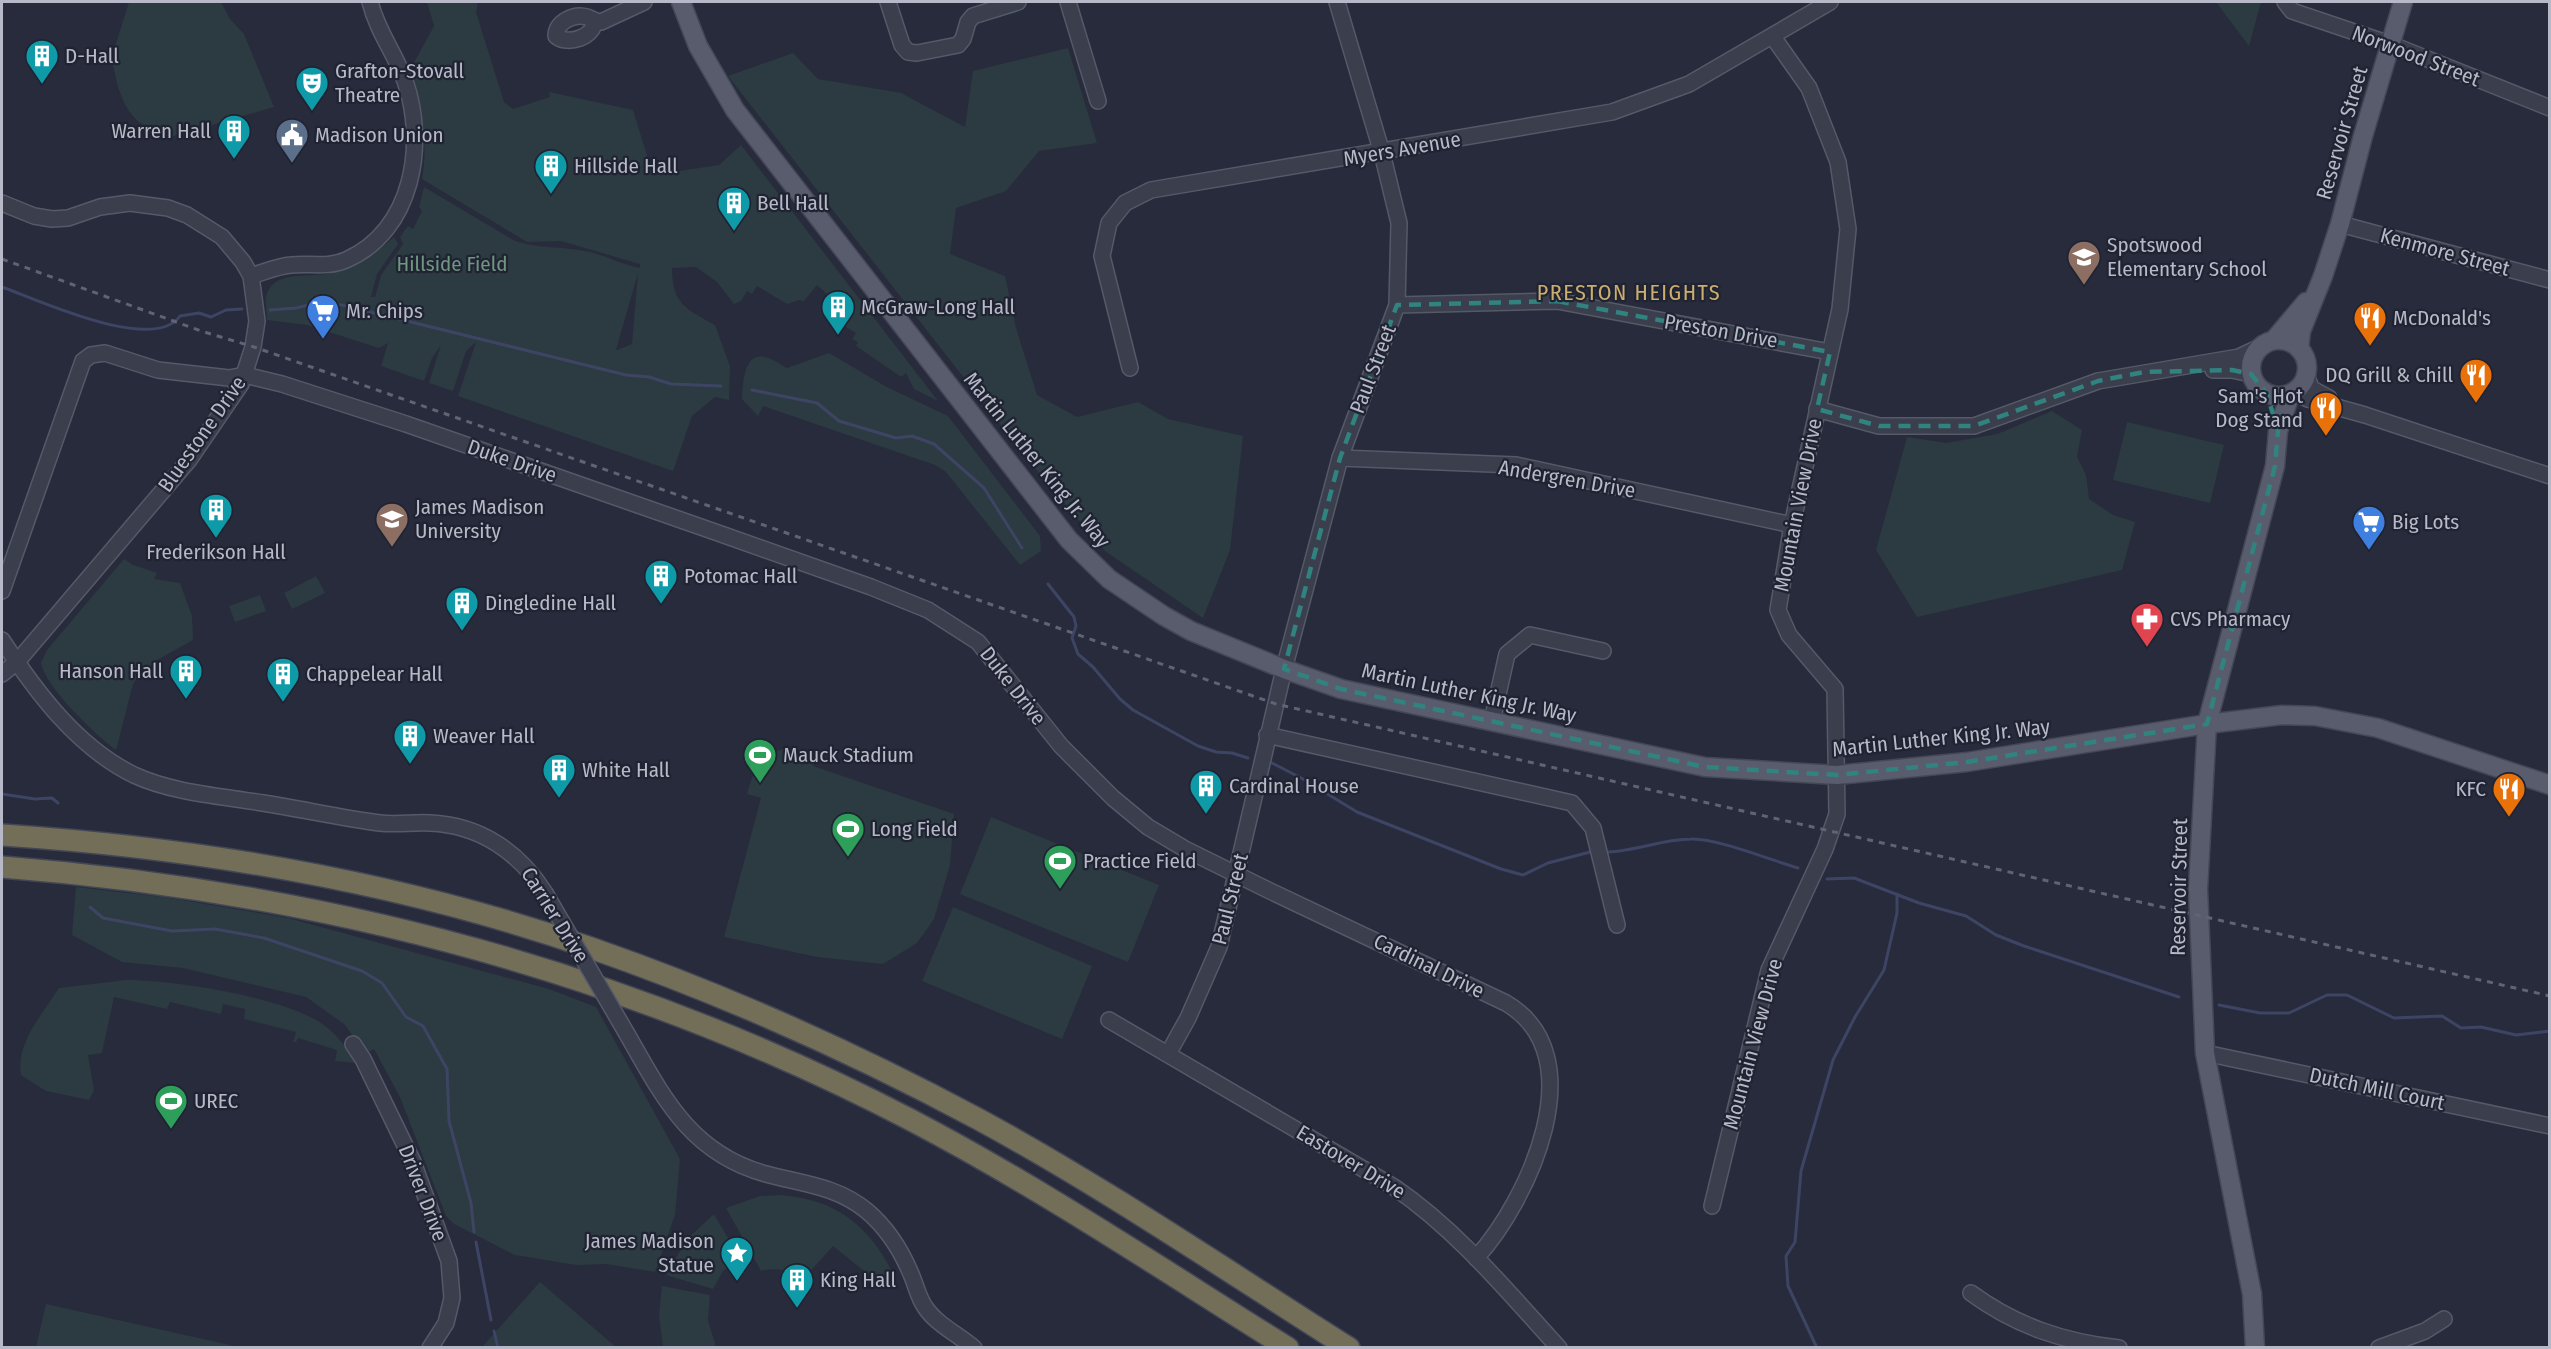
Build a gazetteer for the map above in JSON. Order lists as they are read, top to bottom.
{
  "streets": {
    "main road": ["Reservoir Street", "Martin Luther King Jr. Way"],
    "street": [
      "Norwood Street",
      "Myers Avenue",
      "Kenmore Street",
      "Preston Drive",
      "Paul Street",
      "Bluestone Drive",
      "Duke Drive",
      "Andergren Drive",
      "Mountain View Drive",
      "Carrier Drive",
      "Cardinal Drive",
      "Dutch Mill Court",
      "Eastover Drive",
      "Driver Drive"
    ]
  },
  "crossings": [
    ["Norwood Street", "Reservoir Street"],
    ["Reservoir Street", "Kenmore Street"],
    ["Reservoir Street", "Martin Luther King Jr. Way"],
    ["Reservoir Street", "Dutch Mill Court"],
    ["Myers Avenue", "Paul Street"],
    ["Myers Avenue", "Mountain View Drive"],
    ["Preston Drive", "Paul Street"],
    ["Preston Drive", "Mountain View Drive"],
    ["Paul Street", "Martin Luther King Jr. Way"],
    ["Paul Street", "Andergren Drive"],
    ["Paul Street", "Cardinal Drive"],
    ["Paul Street", "Eastover Drive"],
    ["Bluestone Drive", "Duke Drive"],
    ["Bluestone Drive", "Carrier Drive"],
    ["Martin Luther King Jr. Way", "Mountain View Drive"],
    ["Duke Drive", "Cardinal Drive"],
    ["Andergren Drive", "Mountain View Drive"],
    ["Cardinal Drive", "Eastover Drive"]
  ],
  "districts": ["PRESTON HEIGHTS"],
  "parks": ["Hillside Field"],
  "places": {
    "building": [
      "D-Hall",
      "Warren Hall",
      "Hillside Hall",
      "Bell Hall",
      "McGraw-Long Hall",
      "Frederikson Hall",
      "Potomac Hall",
      "Dingledine Hall",
      "Hanson Hall",
      "Chappelear Hall",
      "Weaver Hall",
      "White Hall",
      "Cardinal House",
      "King Hall"
    ],
    "theatre": ["Grafton-Stovall Theatre"],
    "public building": ["Madison Union"],
    "school or university": ["Spotswood Elementary School", "James Madison University"],
    "supermarket": ["Mr. Chips", "Big Lots"],
    "restaurant": [
      "McDonald's",
      "DQ Grill & Chill",
      "Sam's Hot Dog Stand",
      "KFC"
    ],
    "pharmacy": ["CVS Pharmacy"],
    "sports": [
      "Mauck Stadium",
      "Long Field",
      "Practice Field",
      "UREC"
    ],
    "place": ["James Madison Statue"]
  }
}
